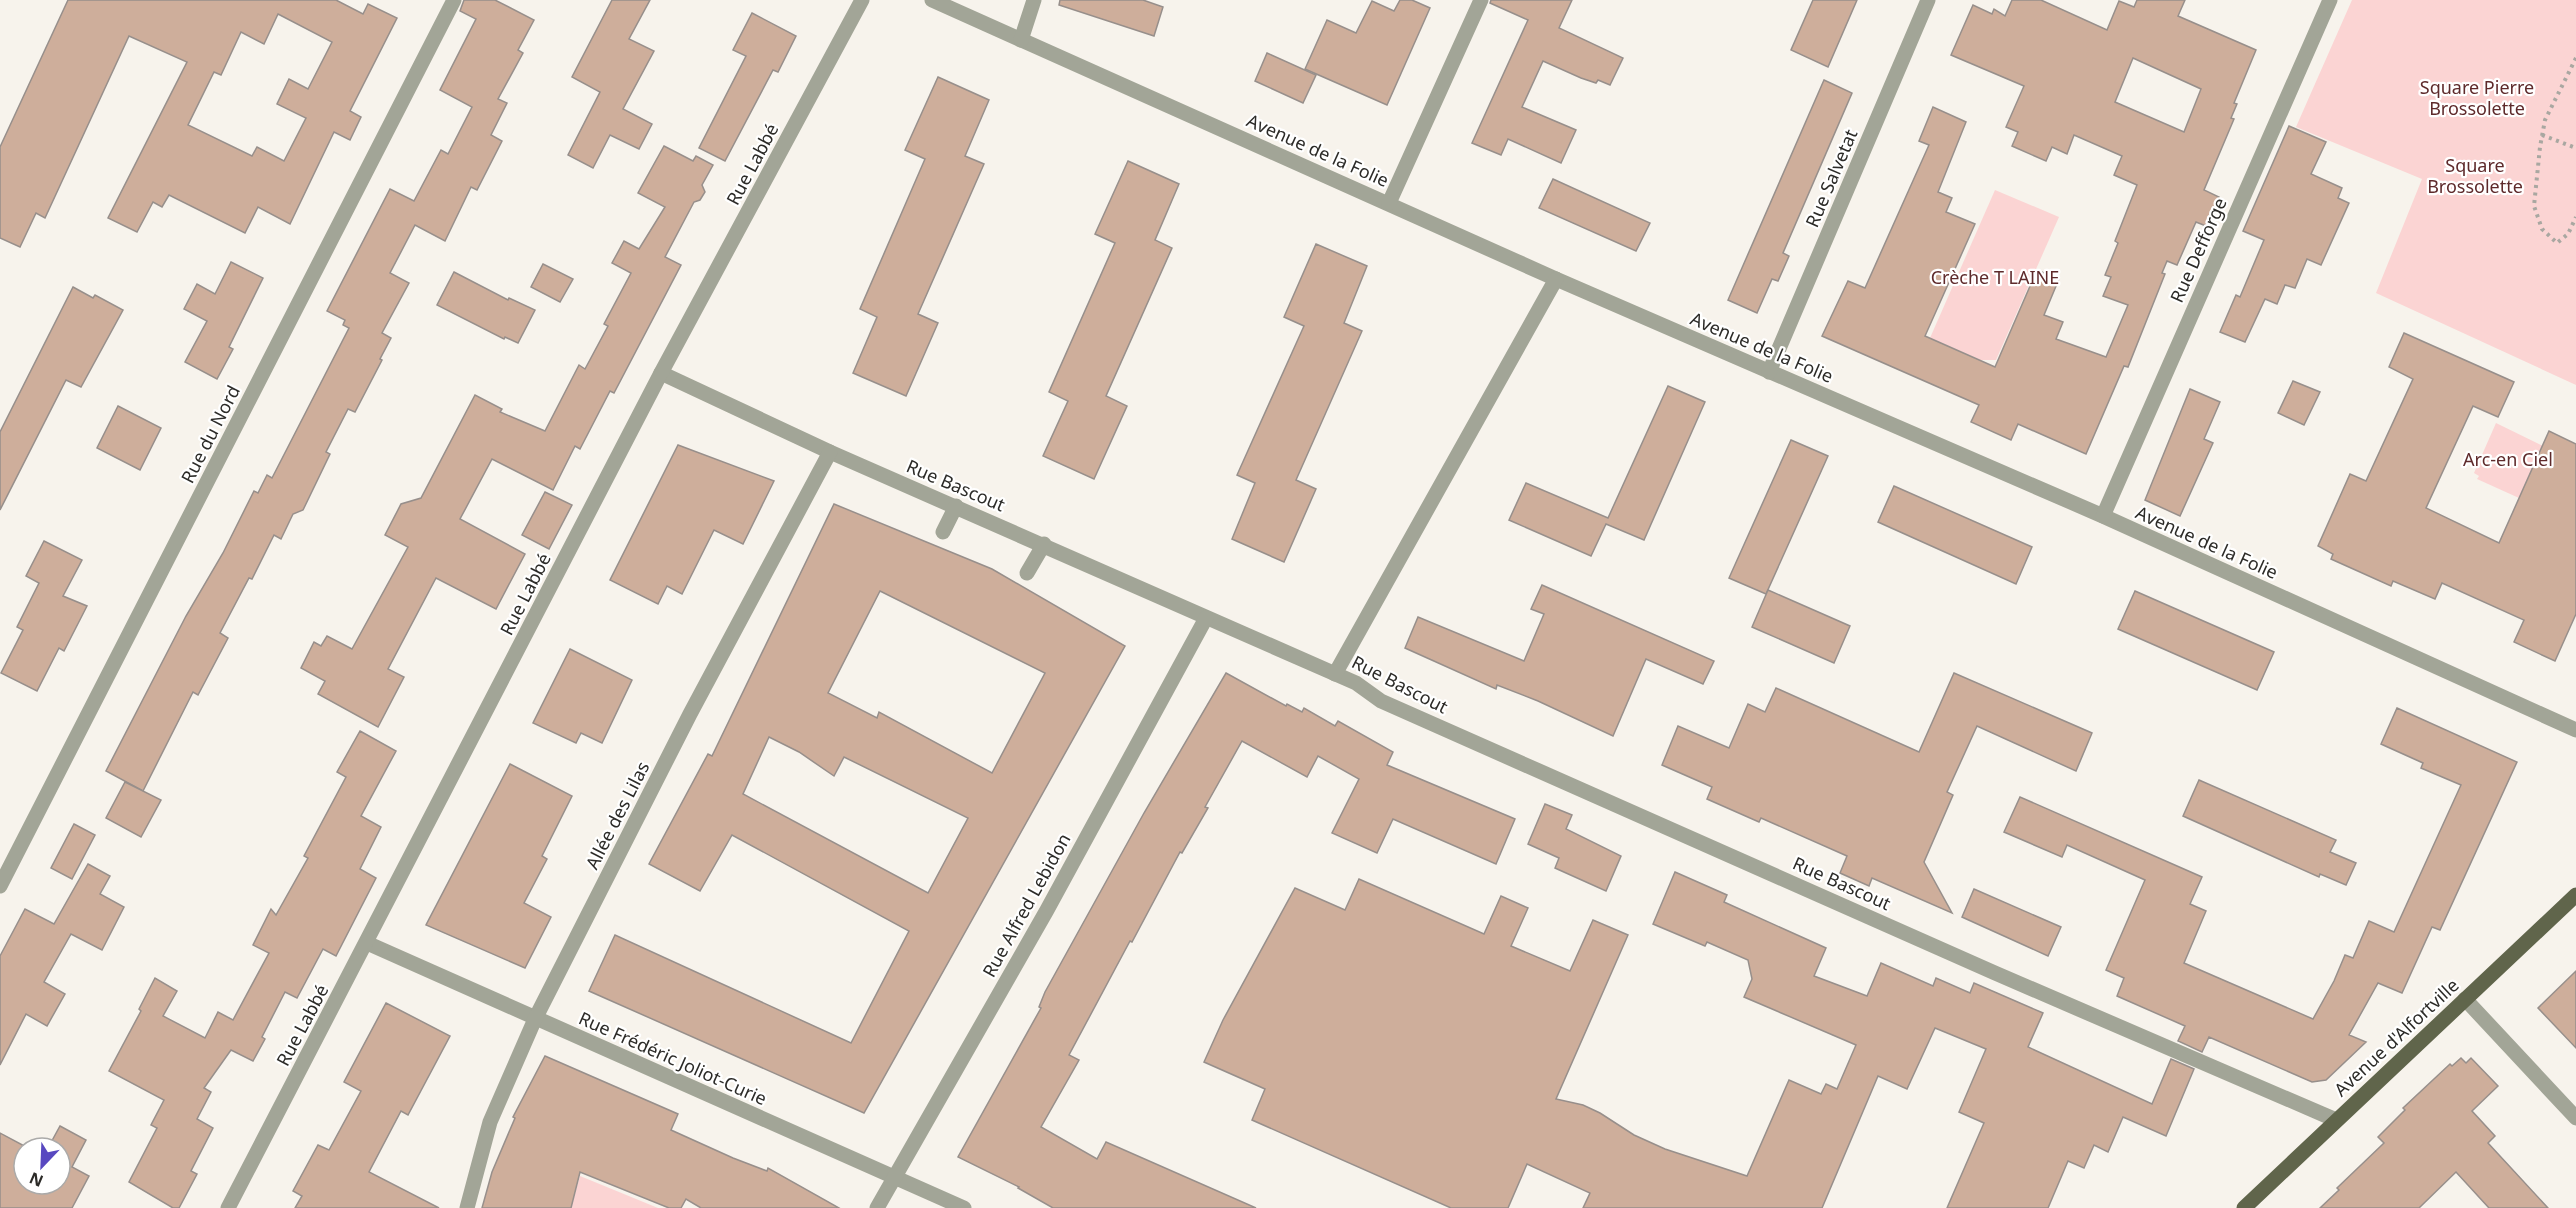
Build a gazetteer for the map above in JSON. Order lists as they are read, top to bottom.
{
  "streets": {
    "main road": ["Avenue d'Alfortville"],
    "street": [
      "Avenue de la Folie",
      "Rue Labbé",
      "Rue Salvetat",
      "Rue Defforge",
      "Rue du Nord",
      "Rue Bascout",
      "Allée des Lilas",
      "Rue Alfred Lebidon",
      "Rue Frédéric Joliot-Curie"
    ]
  },
  "crossings": [
    ["Avenue de la Folie", "Rue Salvetat"],
    ["Avenue de la Folie", "Rue Defforge"],
    ["Avenue de la Folie", "Rue Bascout"],
    ["Rue Labbé", "Rue Bascout"],
    ["Rue Labbé", "Rue Frédéric Joliot-Curie"],
    ["Rue Bascout", "Allée des Lilas"],
    ["Rue Bascout", "Rue Alfred Lebidon"],
    ["Rue Bascout", "Avenue d'Alfortville"],
    ["Allée des Lilas", "Rue Frédéric Joliot-Curie"],
    ["Rue Alfred Lebidon", "Rue Frédéric Joliot-Curie"]
  ],
  "parks": [
    "Square Pierre Brossolette",
    "Square Brossolette",
    "Crèche T LAINE",
    "Arc-en Ciel"
  ],
  "north": "bottom left"
}
